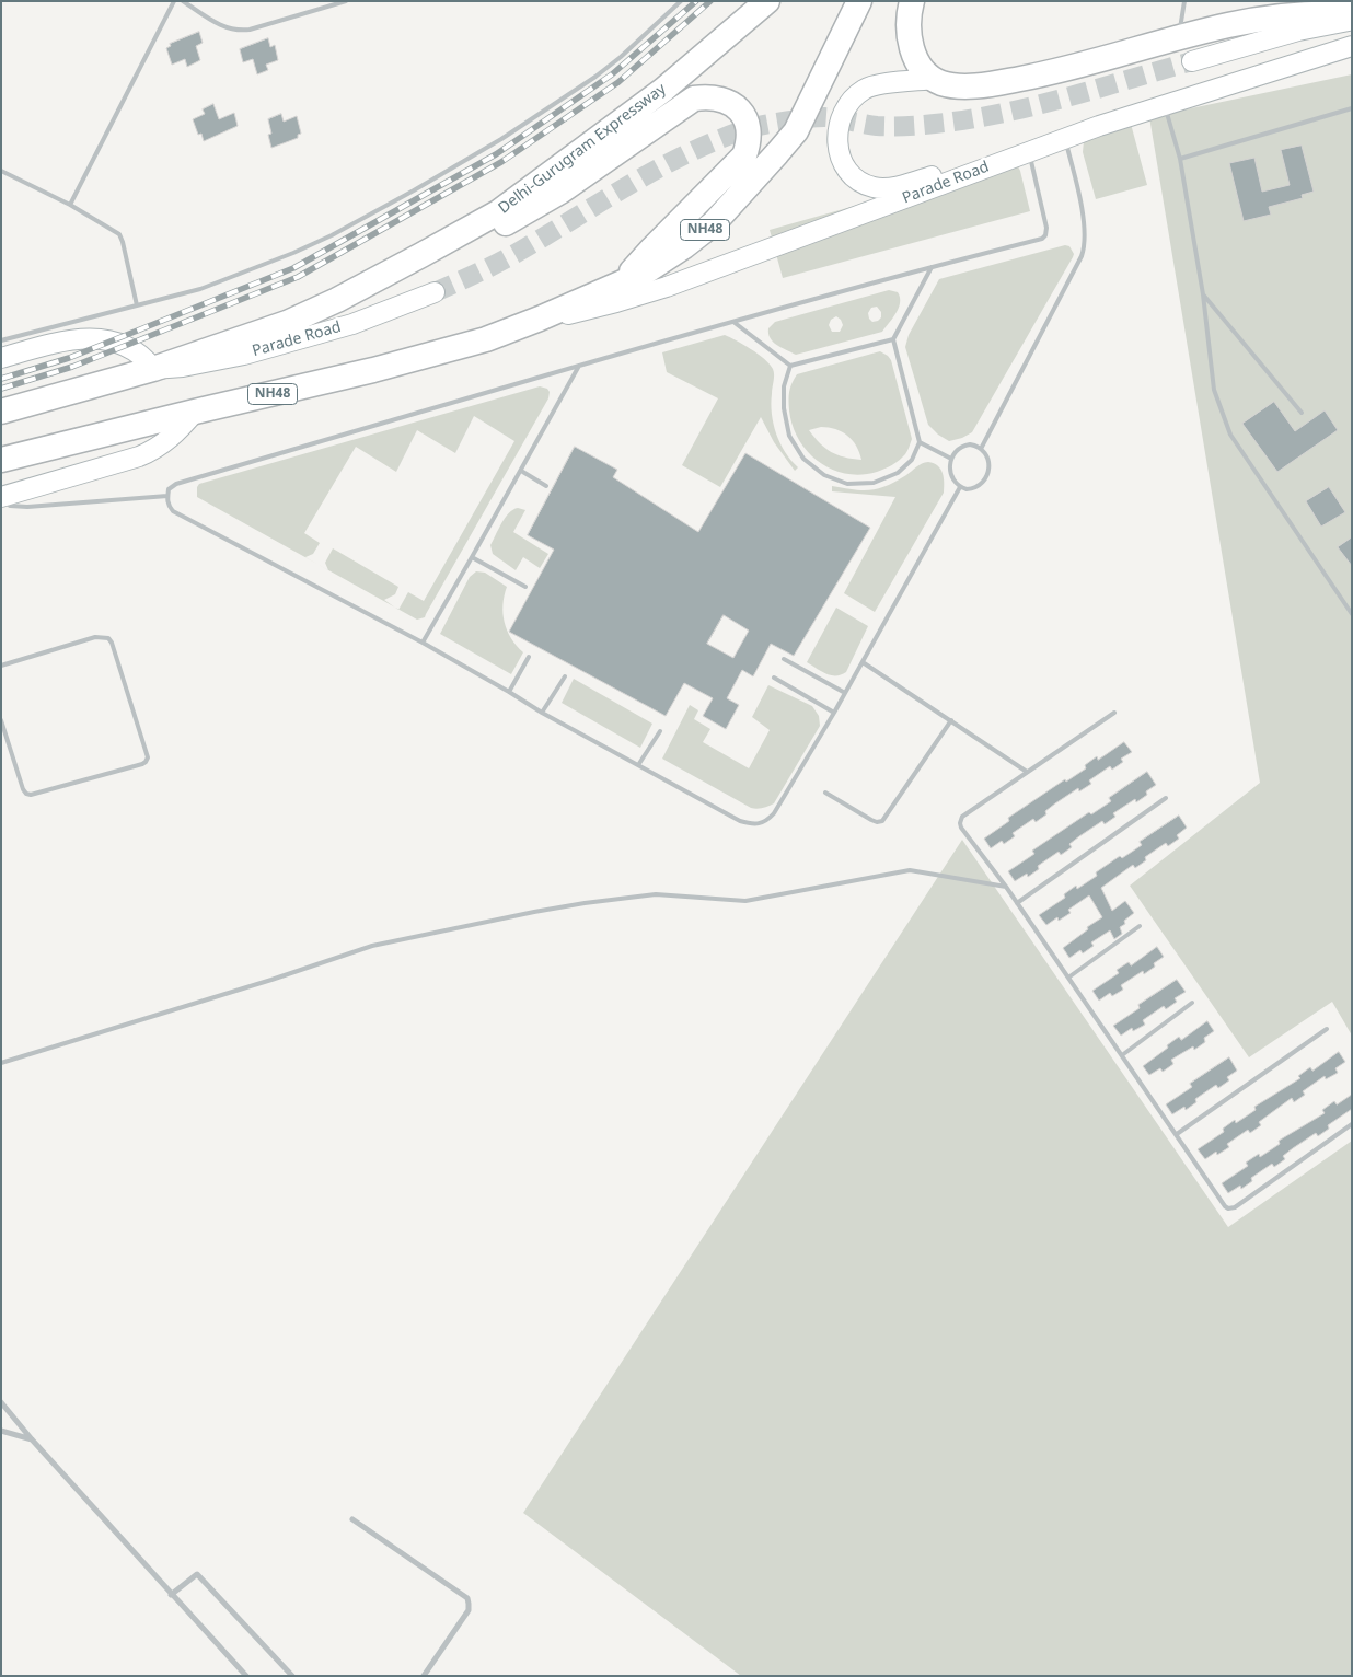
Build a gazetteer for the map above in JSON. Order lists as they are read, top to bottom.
{
  "streets": {
    "highway": ["Delhi-Gurugram Expressway", "NH48"],
    "street": ["Parade Road"]
  },
  "crossings": [
    ["Parade Road", "NH48"]
  ]
}
